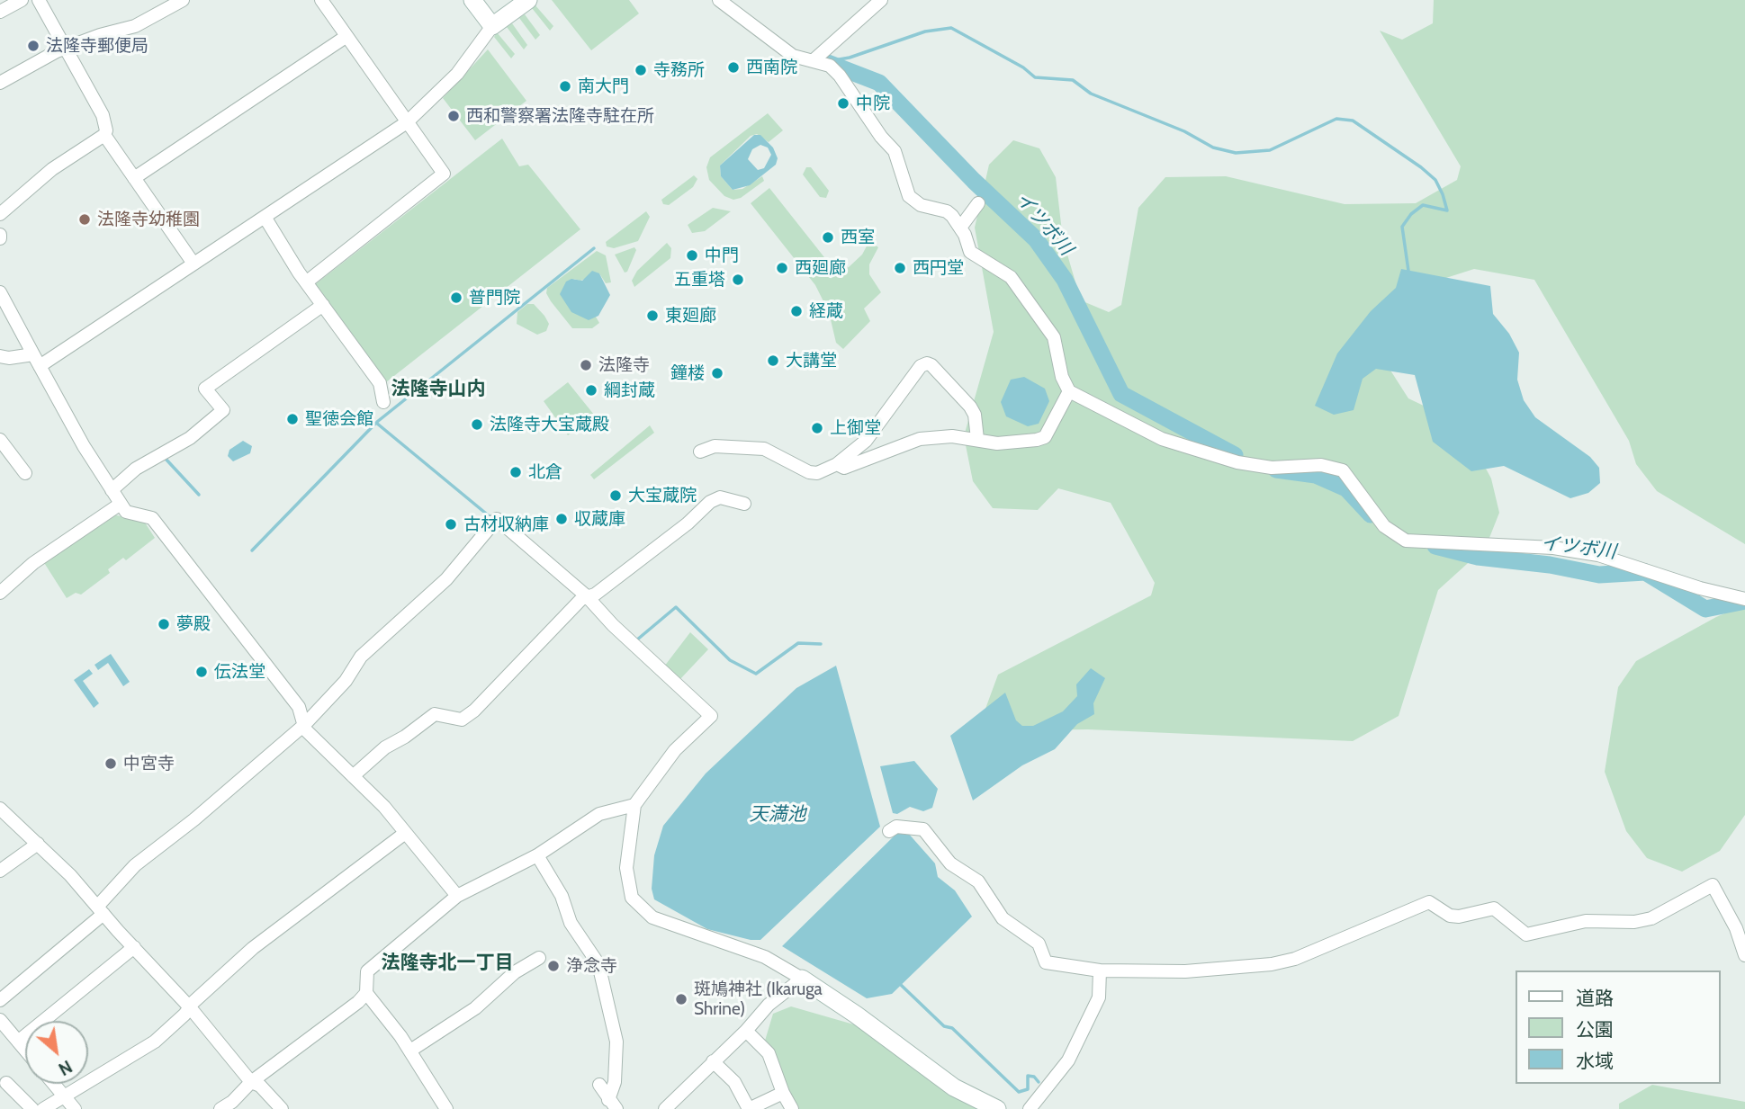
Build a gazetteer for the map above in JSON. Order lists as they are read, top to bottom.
{
  "districts": ["法隆寺山内", "法隆寺北一丁目"],
  "water": ["イツボ川", "天満池"],
  "places": [
    "法隆寺郵便局",
    "西南院",
    "寺務所",
    "南大門",
    "中院",
    "西和警察署法隆寺駐在所",
    "法隆寺幼稚園",
    "西室",
    "中門",
    "西廻廊",
    "西円堂",
    "五重塔",
    "普門院",
    "経蔵",
    "東廻廊",
    "大講堂",
    "法隆寺",
    "鐘楼",
    "綱封蔵",
    "聖徳会館",
    "法隆寺大宝蔵殿",
    "上御堂",
    "北倉",
    "大宝蔵院",
    "収蔵庫",
    "古材収納庫",
    "夢殿",
    "伝法堂",
    "中宮寺",
    "浄念寺",
    "斑鳩神社 (Ikaruga Shrine)"
  ],
  "legend": ["道路", "公園", "水域"],
  "north": "bottom right"
}
